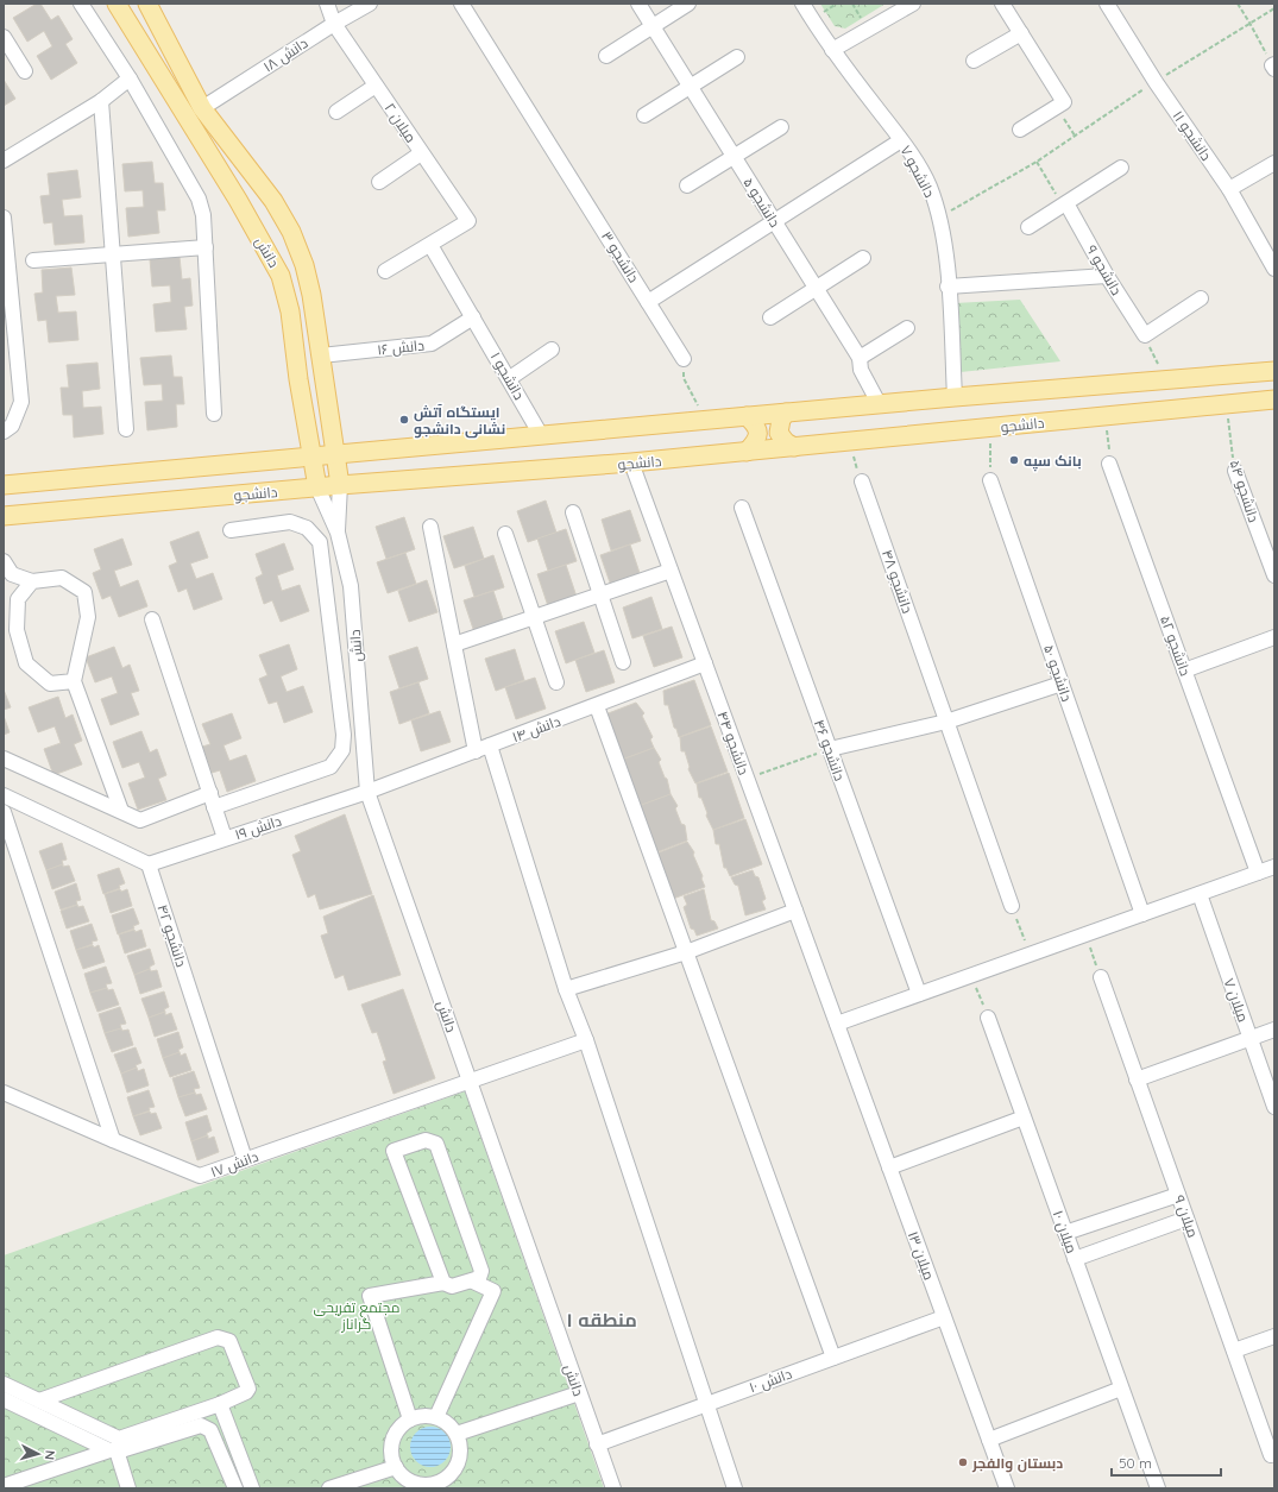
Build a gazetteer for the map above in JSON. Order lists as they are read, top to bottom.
{
  "streets": {
    "main road": ["دانش", "دانشجو"],
    "street": [
      "دانش ۱۸",
      "میلان ۲",
      "دانشجو ۱۱",
      "دانشجو ۷",
      "دانشجو ۵",
      "دانشجو ۳",
      "دانشجو ۹",
      "دانش ۱۶",
      "دانشجو ۱",
      "دانشجو ۵۴",
      "دانشجو ۴۸",
      "دانشجو ۵۲",
      "دانشجو ۵۰",
      "دانش ۱۴",
      "دانشجو ۴۴",
      "دانشجو ۴۶",
      "دانش ۱۹",
      "دانشجو ۴۲",
      "میلان ۷",
      "دانش ۱۷",
      "میلان ۹",
      "میلان ۱۰",
      "میلان ۱۳",
      "دانش ۱۰"
    ]
  },
  "crossings": [
    ["دانش ۱۸", "میلان ۲"],
    ["دانش ۱۸", "دانش"],
    ["میلان ۲", "دانشجو ۱"],
    ["دانش", "دانش ۱۶"],
    ["دانش", "دانشجو"],
    ["دانش", "دانش ۱۴"],
    ["دانش", "دانش ۱۹"],
    ["دانش", "دانش ۱۷"],
    ["دانش", "دانش ۱۰"],
    ["دانش ۱۶", "دانشجو ۱"],
    ["دانشجو", "دانشجو ۵۴"],
    ["دانشجو", "دانشجو ۴۴"],
    ["دانش ۱۴", "دانشجو ۴۴"],
    ["دانش ۱۴", "دانش ۱۹"],
    ["دانشجو ۴۴", "میلان ۱۳"],
    ["دانش ۱۹", "دانشجو ۴۲"],
    ["دانشجو ۴۲", "دانش ۱۷"],
    ["میلان ۱۳", "دانش ۱۰"]
  ],
  "districts": ["منطقه ۱"],
  "parks": ["مجتمع تفریحی گراناز"],
  "places": ["ایستگاه آتش نشانی دانشجو", "بانک سپه", "دبستان والفجر"],
  "scale_bar": "50 m",
  "north": "right"
}
